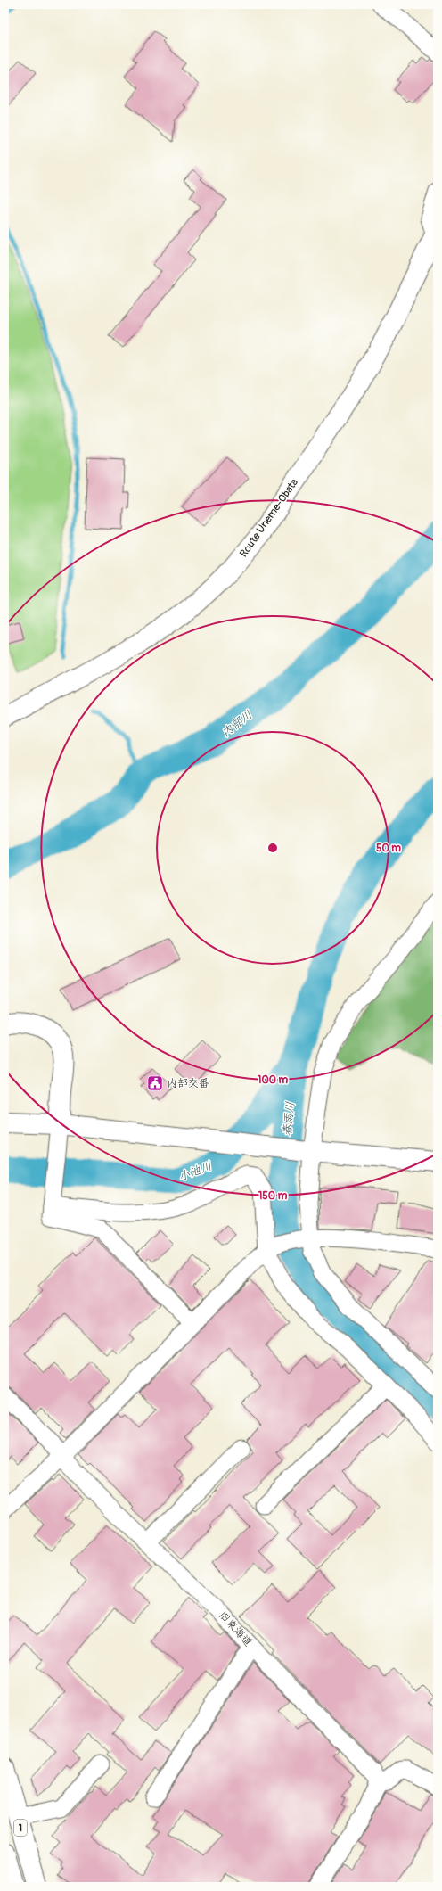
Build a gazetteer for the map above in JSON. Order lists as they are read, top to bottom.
{
  "streets": {
    "main road": ["Route Uneme-Obata", "1"],
    "street": ["旧東海道"]
  },
  "water": ["内部川", "春雨川", "小池川"],
  "places": {
    "public building": ["内部交番"]
  },
  "rings": ["50 m", "100 m", "150 m"]
}
